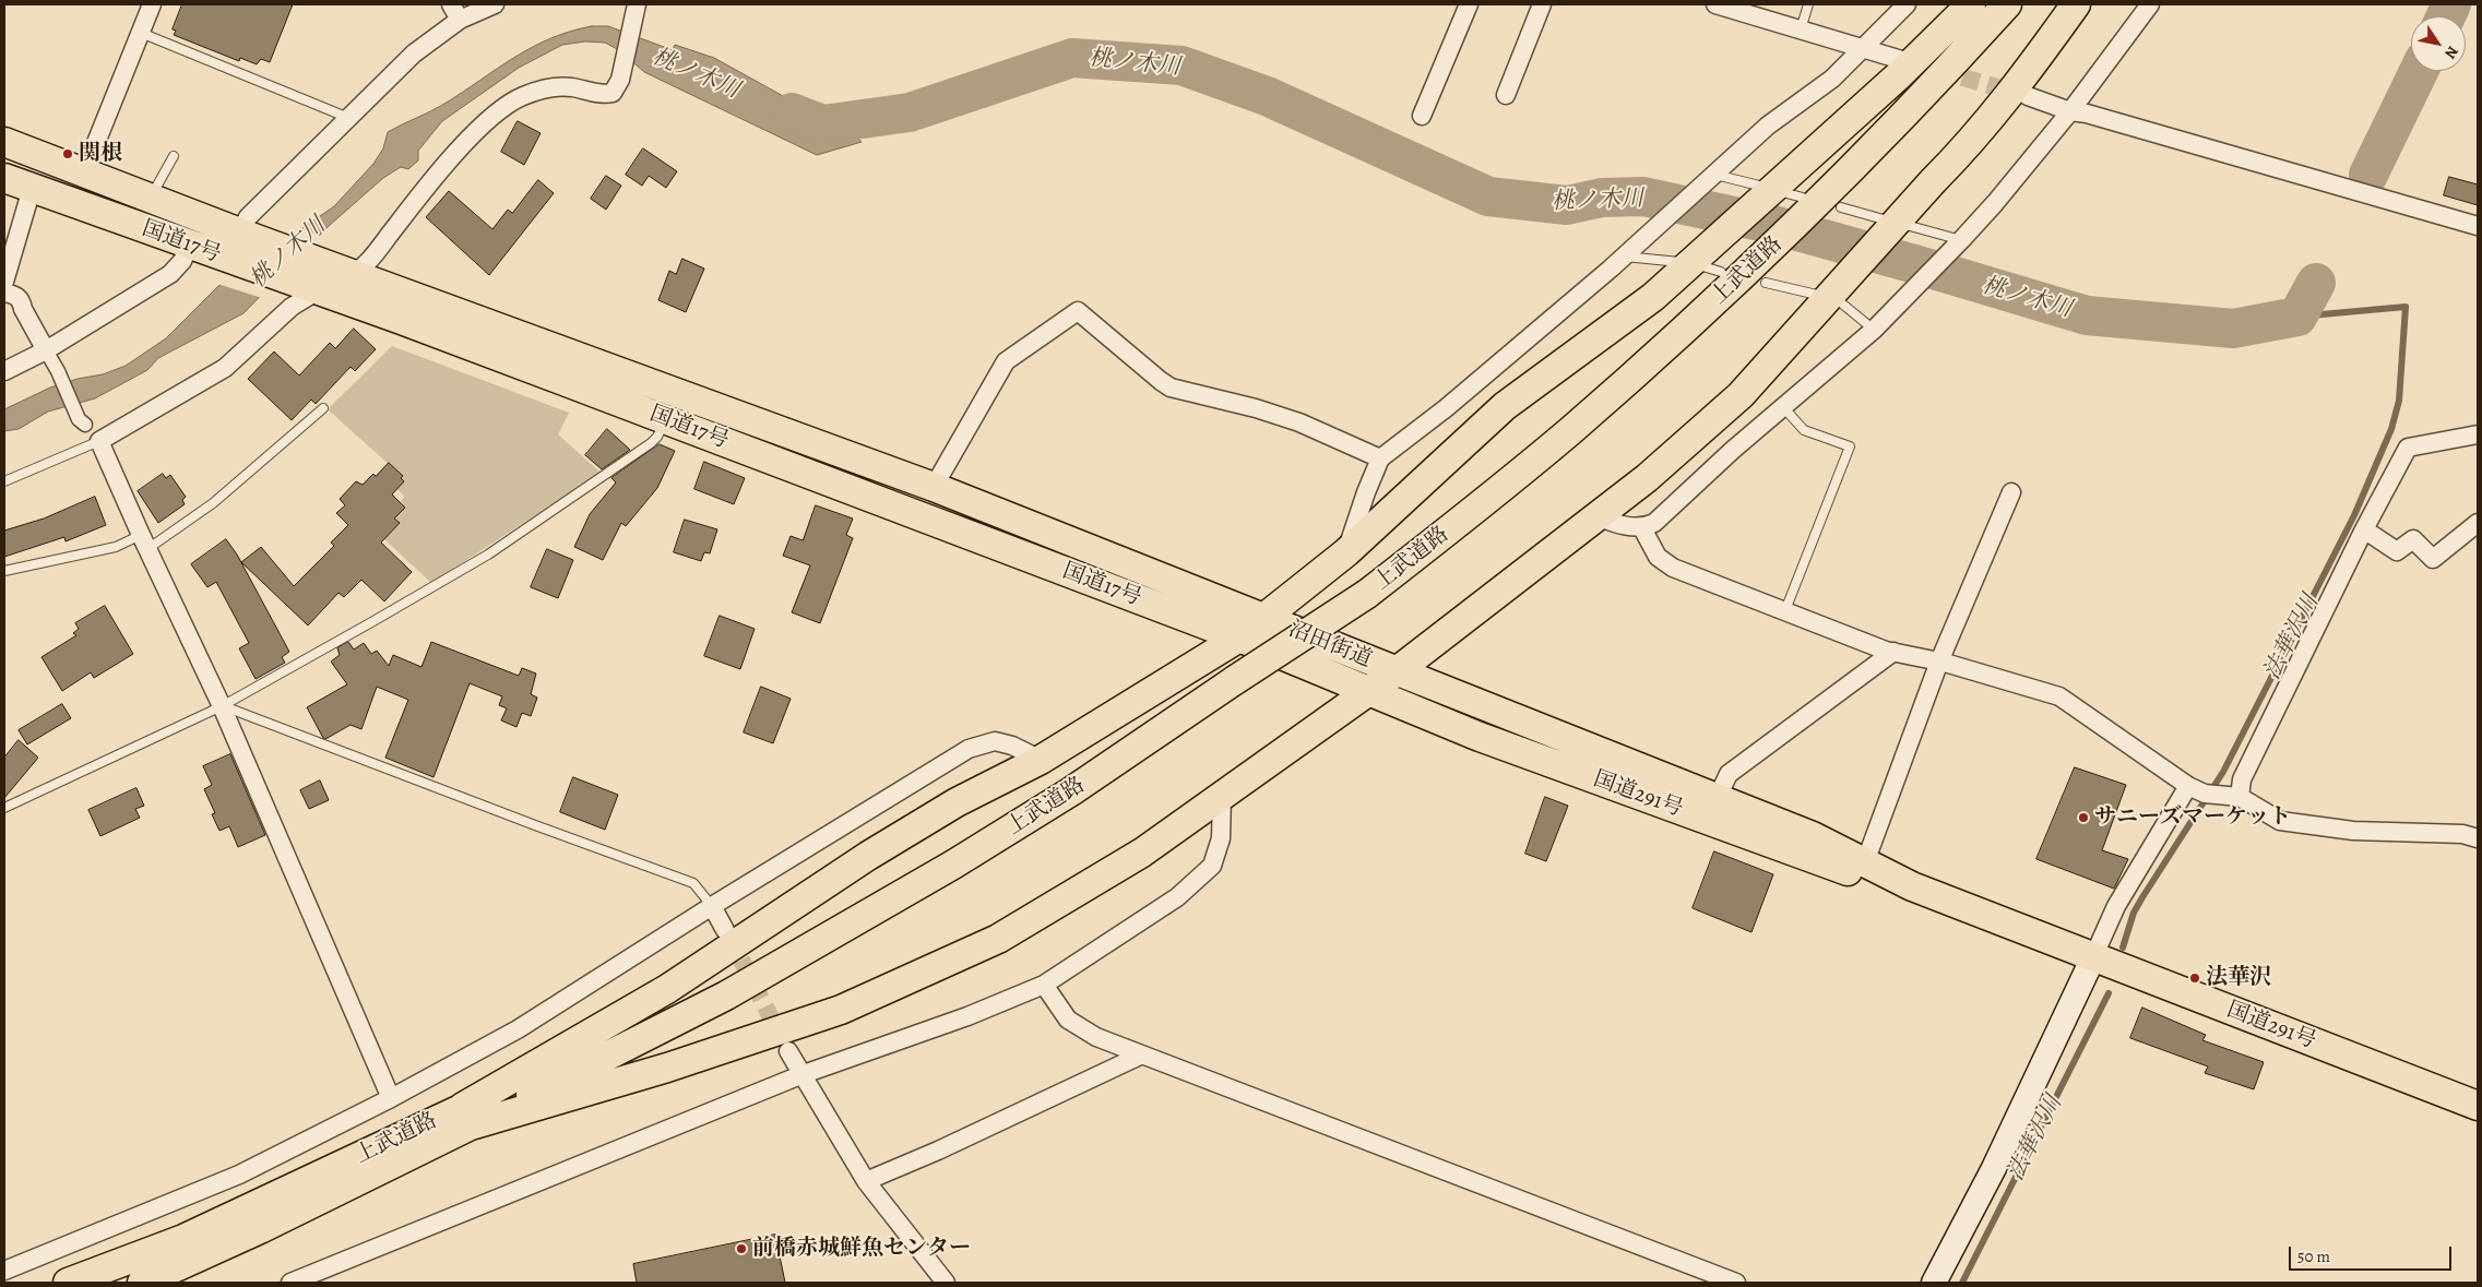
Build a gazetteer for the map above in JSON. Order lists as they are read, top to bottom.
{
  "streets": {
    "highway": [
      "国道17号",
      "上武道路",
      "沼田街道",
      "国道291号"
    ]
  },
  "crossings": [
    ["国道17号", "沼田街道"],
    ["国道17号", "国道291号"],
    ["沼田街道", "国道291号"]
  ],
  "water": ["桃ノ木川", "法華沢川"],
  "places": [
    "関根",
    "サニーズマーケット",
    "法華沢",
    "前橋赤城鮮魚センター"
  ],
  "scale_bar": "50 m",
  "north": "bottom right"
}
